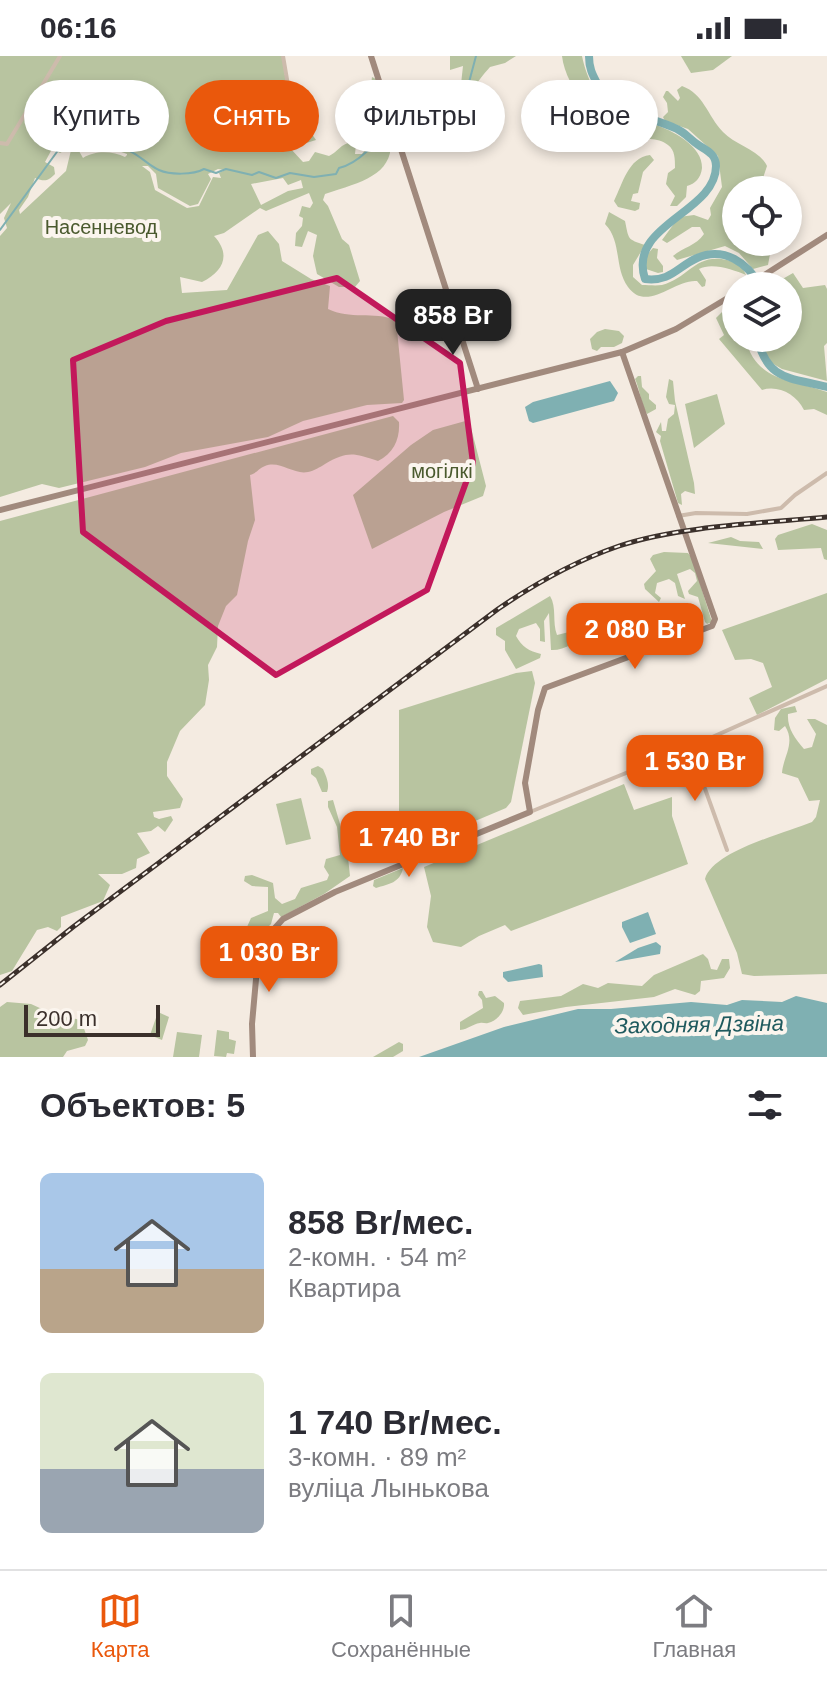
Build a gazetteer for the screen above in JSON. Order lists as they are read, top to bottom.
{
  "water": ["Заходняя Дзвіна"],
  "parks": ["Насенневод", "могілкі"],
  "scale_bar": "200 m",
  "page": {
    "status": "06:16",
    "chip": [
      "Купить",
      "Снять",
      "Фильтры",
      "Новое"
    ],
    "price": [
      "858 Br",
      "2 080 Br",
      "1 530 Br",
      "1 740 Br",
      "1 030 Br"
    ],
    "scale": "200 m",
    "heading": "Объектов: 5",
    "list": [
      {
        "name": "858 Br/мес.",
        "note": "2-комн. · 54 m² · Квартира"
      },
      {
        "name": "1 740 Br/мес.",
        "note": "3-комн. · 89 m² · вуліца Лынькова"
      }
    ],
    "tabs": ["Карта", "Сохранённые", "Главная"]
  }
}
